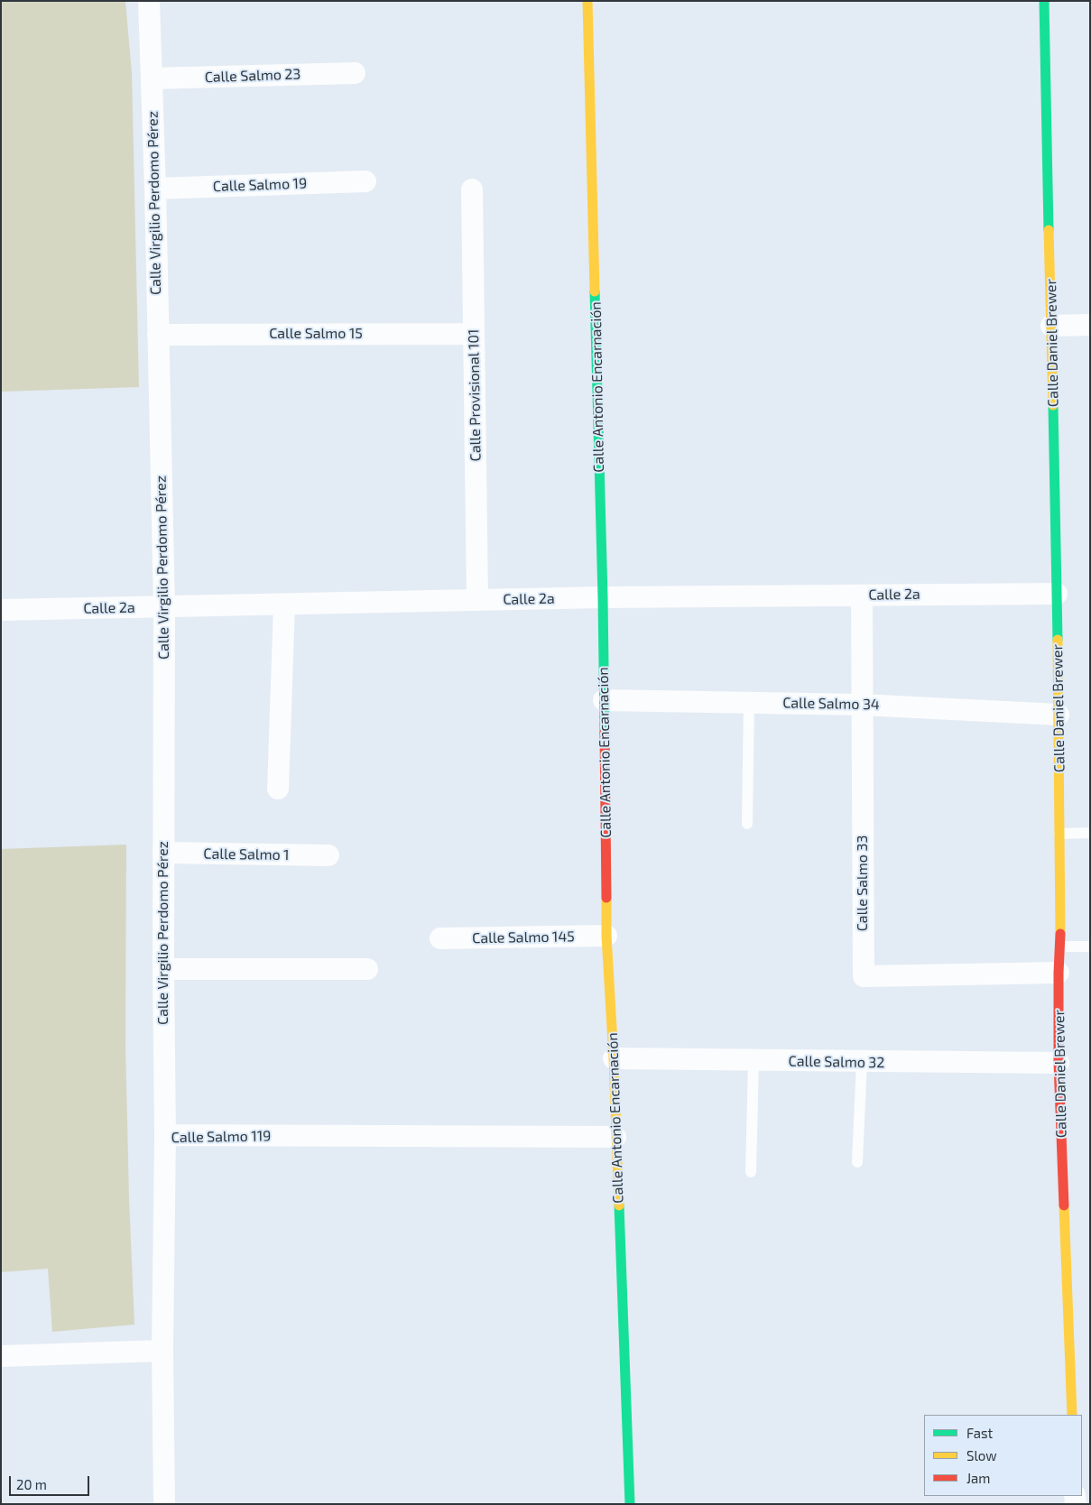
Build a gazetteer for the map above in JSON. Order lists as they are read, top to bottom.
{
  "streets": {
    "street": [
      "Calle Salmo 23",
      "Calle Salmo 19",
      "Calle Virgilio Perdomo Pérez",
      "Calle Salmo 15",
      "Calle Daniel Brewer",
      "Calle Antonio Encarnación",
      "Calle Provisional 101",
      "Calle 2a",
      "Calle Salmo 34",
      "Calle Salmo 1",
      "Calle Salmo 33",
      "Calle Salmo 145",
      "Calle Salmo 32",
      "Calle Salmo 119"
    ]
  },
  "crossings": [
    ["Calle Salmo 23", "Calle Virgilio Perdomo Pérez"],
    ["Calle Salmo 19", "Calle Virgilio Perdomo Pérez"],
    ["Calle Virgilio Perdomo Pérez", "Calle Salmo 15"],
    ["Calle Virgilio Perdomo Pérez", "Calle 2a"],
    ["Calle Virgilio Perdomo Pérez", "Calle Salmo 1"],
    ["Calle Virgilio Perdomo Pérez", "Calle Salmo 119"],
    ["Calle Salmo 15", "Calle Provisional 101"],
    ["Calle Daniel Brewer", "Calle 2a"],
    ["Calle Daniel Brewer", "Calle Salmo 34"],
    ["Calle Daniel Brewer", "Calle Salmo 33"],
    ["Calle Daniel Brewer", "Calle Salmo 32"],
    ["Calle Antonio Encarnación", "Calle 2a"],
    ["Calle Antonio Encarnación", "Calle Salmo 34"],
    ["Calle Antonio Encarnación", "Calle Salmo 145"],
    ["Calle Antonio Encarnación", "Calle Salmo 32"],
    ["Calle Antonio Encarnación", "Calle Salmo 119"],
    ["Calle Provisional 101", "Calle 2a"],
    ["Calle 2a", "Calle Salmo 33"],
    ["Calle Salmo 34", "Calle Salmo 33"]
  ],
  "legend": ["Fast", "Slow", "Jam"],
  "scale_bar": "20 m"
}
